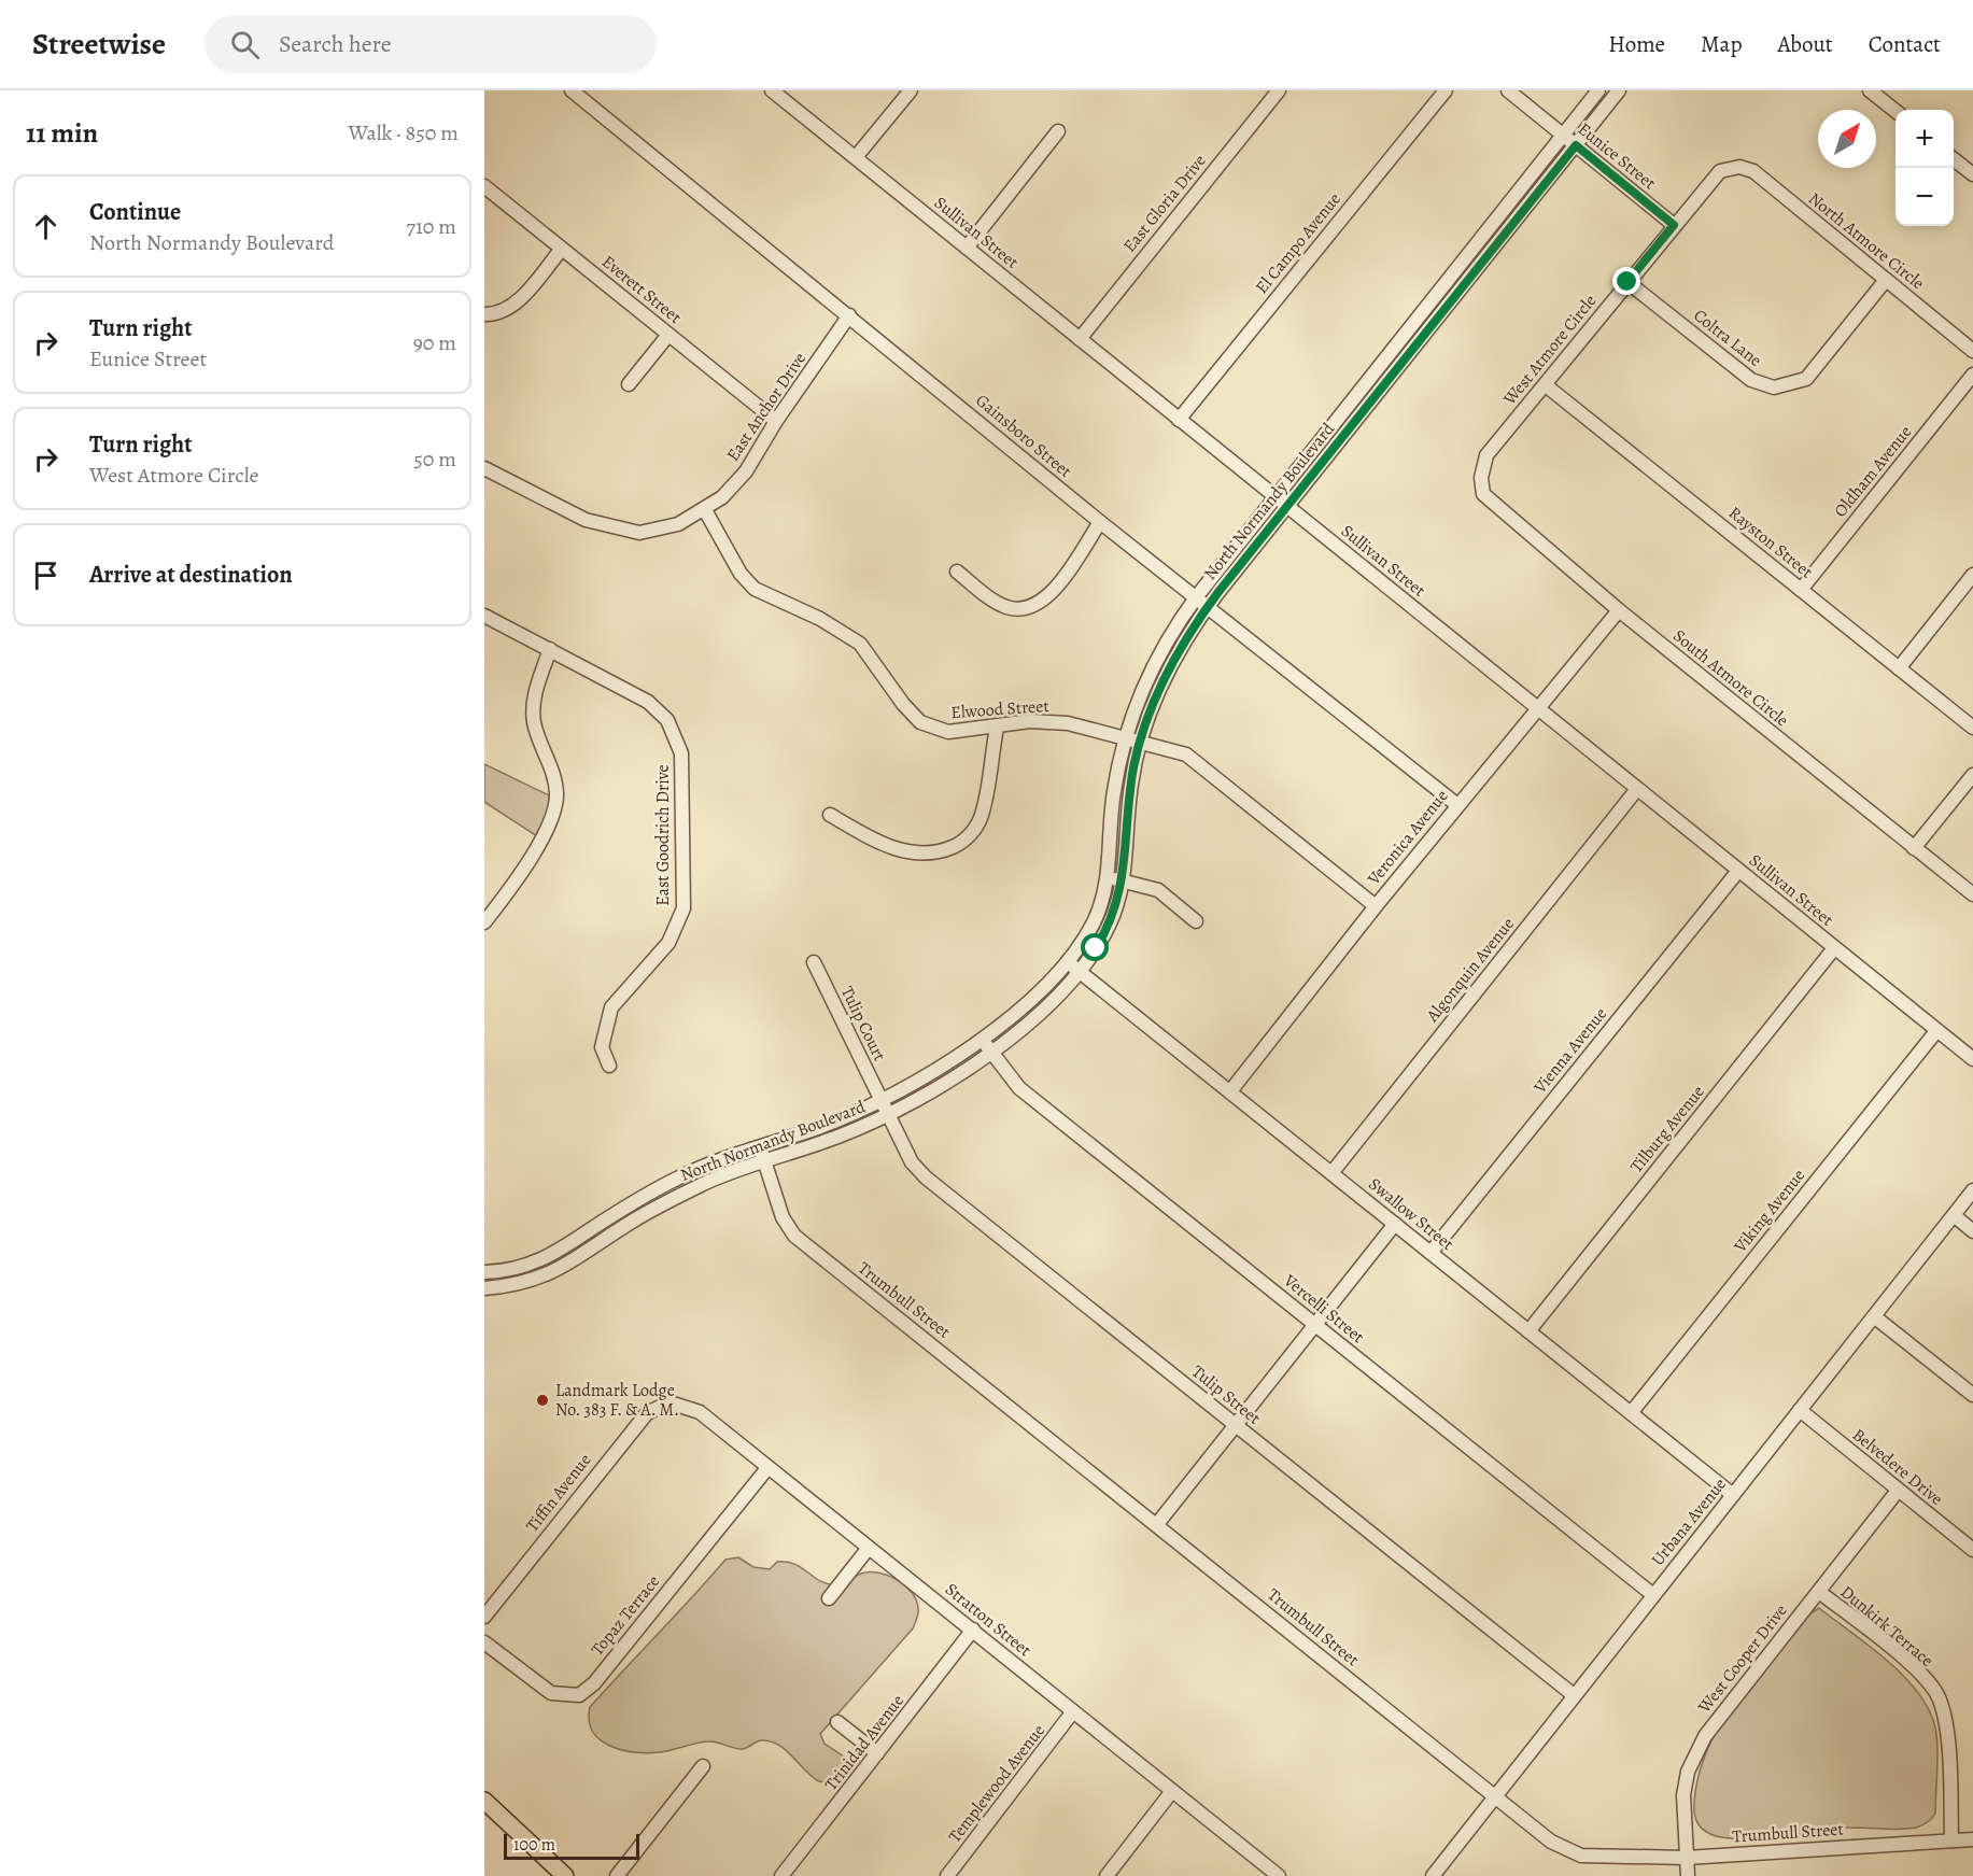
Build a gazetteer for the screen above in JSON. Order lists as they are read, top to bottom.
{
  "streets": {
    "street": [
      "Eunice Street",
      "East Gloria Drive",
      "Sullivan Street",
      "North Atmore Circle",
      "El Campo Avenue",
      "Everett Street",
      "Coltra Lane",
      "West Atmore Circle",
      "East Anchor Drive",
      "Gainsboro Street",
      "Oldham Avenue",
      "North Normandy Boulevard",
      "Rayston Street",
      "South Atmore Circle",
      "Elwood Street",
      "East Goodrich Drive",
      "Veronica Avenue",
      "Algonquin Avenue",
      "Tulip Court",
      "Vienna Avenue",
      "Tilburg Avenue",
      "Viking Avenue",
      "Swallow Street",
      "Trumbull Street",
      "Vercelli Street",
      "Tulip Street",
      "Belvedere Drive",
      "Tiffin Avenue",
      "Urbana Avenue",
      "Topaz Terrace",
      "Stratton Street",
      "Dunkirk Terrace",
      "West Cooper Drive",
      "Trinidad Avenue",
      "Templewood Avenue"
    ]
  },
  "crossings": [
    ["Eunice Street", "West Atmore Circle"],
    ["Eunice Street", "North Normandy Boulevard"],
    ["East Gloria Drive", "Sullivan Street"],
    ["Sullivan Street", "El Campo Avenue"],
    ["Sullivan Street", "North Normandy Boulevard"],
    ["Sullivan Street", "Veronica Avenue"],
    ["Sullivan Street", "Algonquin Avenue"],
    ["Sullivan Street", "Vienna Avenue"],
    ["Sullivan Street", "Tilburg Avenue"],
    ["Sullivan Street", "Viking Avenue"],
    ["North Atmore Circle", "Coltra Lane"],
    ["North Atmore Circle", "West Atmore Circle"],
    ["Everett Street", "East Anchor Drive"],
    ["Coltra Lane", "West Atmore Circle"],
    ["West Atmore Circle", "Rayston Street"],
    ["West Atmore Circle", "South Atmore Circle"],
    ["East Anchor Drive", "Gainsboro Street"],
    ["East Anchor Drive", "Elwood Street"],
    ["Gainsboro Street", "North Normandy Boulevard"],
    ["Gainsboro Street", "Veronica Avenue"],
    ["Oldham Avenue", "Rayston Street"],
    ["North Normandy Boulevard", "Elwood Street"],
    ["North Normandy Boulevard", "Tulip Court"],
    ["North Normandy Boulevard", "Swallow Street"],
    ["North Normandy Boulevard", "Trumbull Street"],
    ["North Normandy Boulevard", "Vercelli Street"],
    ["North Normandy Boulevard", "Tulip Street"],
    ["South Atmore Circle", "Veronica Avenue"],
    ["Elwood Street", "Veronica Avenue"],
    ["Veronica Avenue", "Swallow Street"],
    ["Algonquin Avenue", "Swallow Street"],
    ["Tulip Court", "Tulip Street"],
    ["Vienna Avenue", "Swallow Street"],
    ["Tilburg Avenue", "Swallow Street"],
    ["Viking Avenue", "Swallow Street"],
    ["Swallow Street", "Urbana Avenue"],
    ["Trumbull Street", "Urbana Avenue"],
    ["Trumbull Street", "Dunkirk Terrace"],
    ["Trumbull Street", "West Cooper Drive"],
    ["Vercelli Street", "Urbana Avenue"],
    ["Tulip Street", "Urbana Avenue"],
    ["Belvedere Drive", "Urbana Avenue"],
    ["Belvedere Drive", "West Cooper Drive"],
    ["Tiffin Avenue", "Stratton Street"],
    ["Topaz Terrace", "Stratton Street"],
    ["Stratton Street", "Trinidad Avenue"],
    ["Stratton Street", "Templewood Avenue"],
    ["Dunkirk Terrace", "West Cooper Drive"]
  ],
  "places": ["Landmark Lodge No. 383 F. & A. M."],
  "scale_bar": "100 m",
  "north": "top right",
  "page": {
    "header": "Streetwise",
    "search": "Search here",
    "nav": [
      "Home",
      "Map",
      "About",
      "Contact"
    ],
    "heading": ["11 min", "Walk · 850 m"],
    "map_buttons": ["+", "−"],
    "list": [
      ["Continue", "North Normandy Boulevard", "710 m"],
      ["Turn right", "Eunice Street", "90 m"],
      ["Turn right", "West Atmore Circle", "50 m"],
      "Arrive at destination"
    ],
    "scale": "100 m"
  }
}
